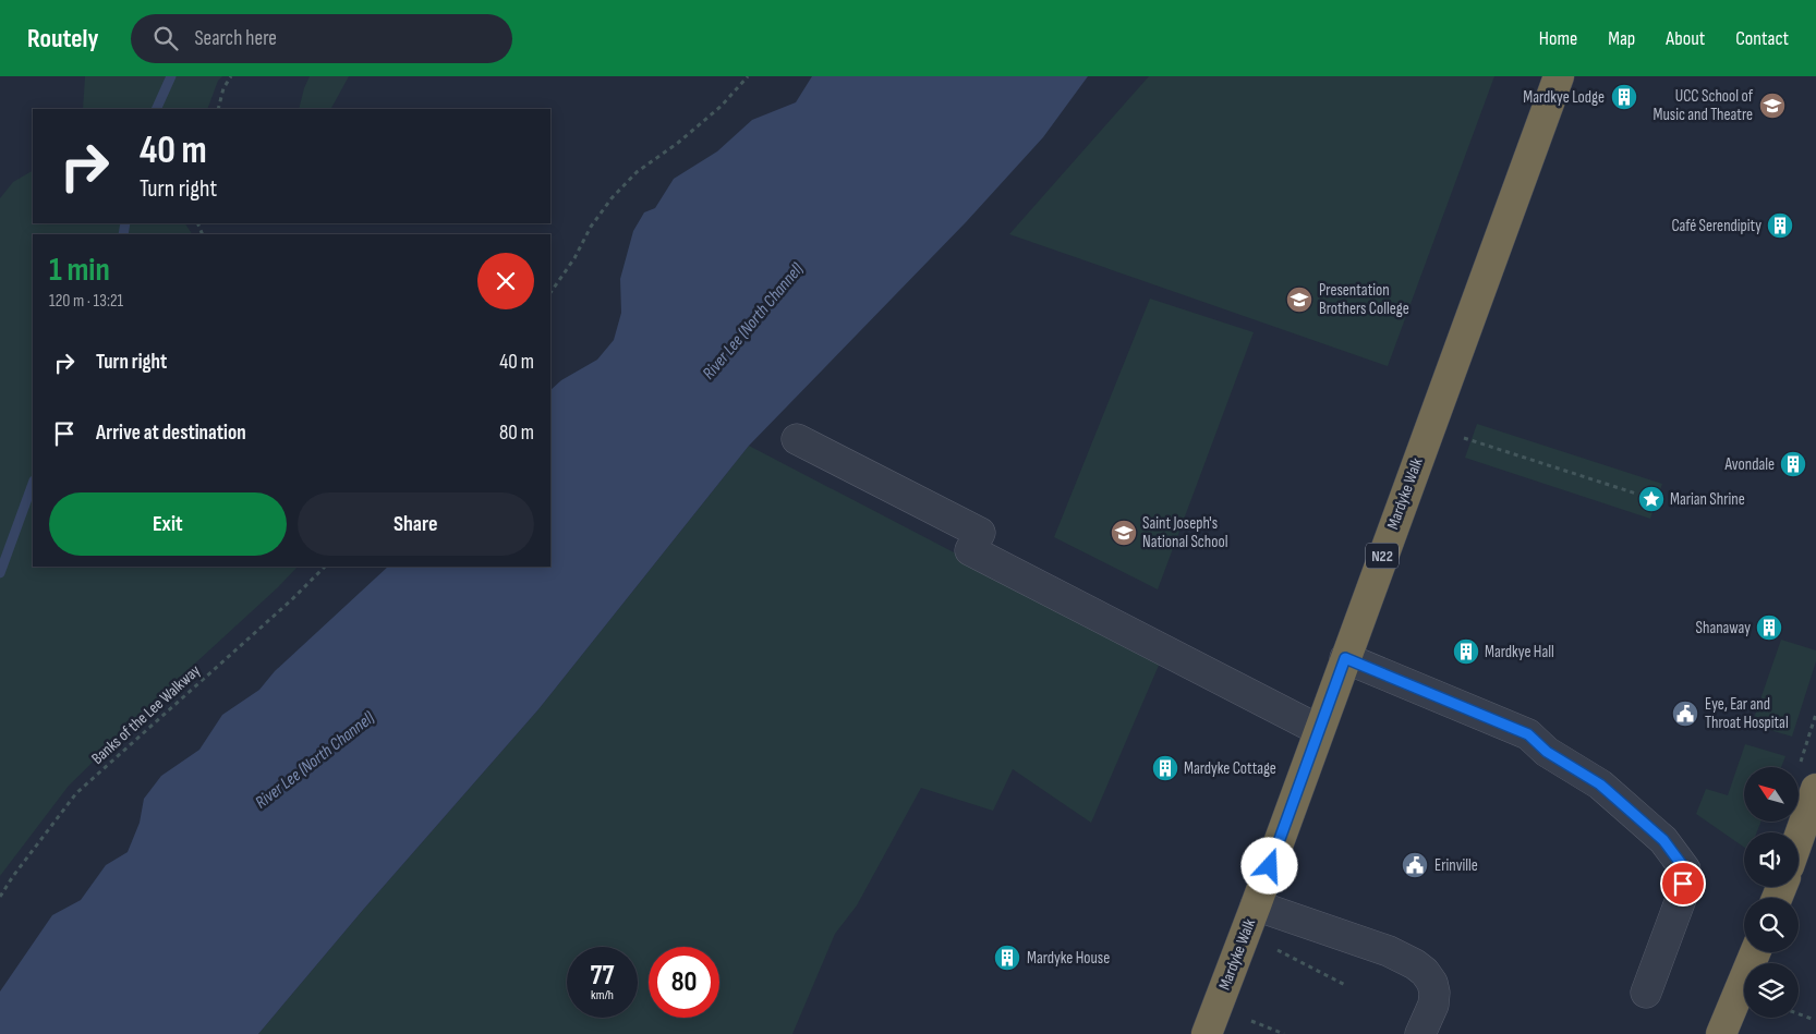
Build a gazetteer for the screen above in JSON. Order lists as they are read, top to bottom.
{
  "streets": {
    "highway": ["Mardyke Walk", "N22"],
    "path": ["Banks of the Lee Walkway"]
  },
  "water": ["River Lee (North Channel)"],
  "places": {
    "building": [
      "Mardkye Lodge",
      "Café Serendipity",
      "Avondale",
      "Shanaway",
      "Mardkye Hall",
      "Mardyke Cottage",
      "Mardyke House"
    ],
    "school or university": ["UCC School of Music and Theatre", "Presentation Brothers College", "Saint Joseph's National School"],
    "place": ["Marian Shrine"],
    "public building": ["Eye, Ear and Throat Hospital", "Erinville"]
  },
  "north": "top left",
  "page": {
    "header": "Routely",
    "search": "Search here",
    "nav": [
      "Home",
      "Map",
      "About",
      "Contact"
    ],
    "turn": ["40 m", "Turn right"],
    "heading": ["1 min", "120 m · 13:21"],
    "list": [
      {
        "name": "Turn right",
        "value": "40 m"
      },
      {
        "name": "Arrive at destination",
        "value": "80 m"
      }
    ],
    "buttons": ["Exit", "Share"],
    "speed": "77 km/h",
    "limit": "80"
  }
}
